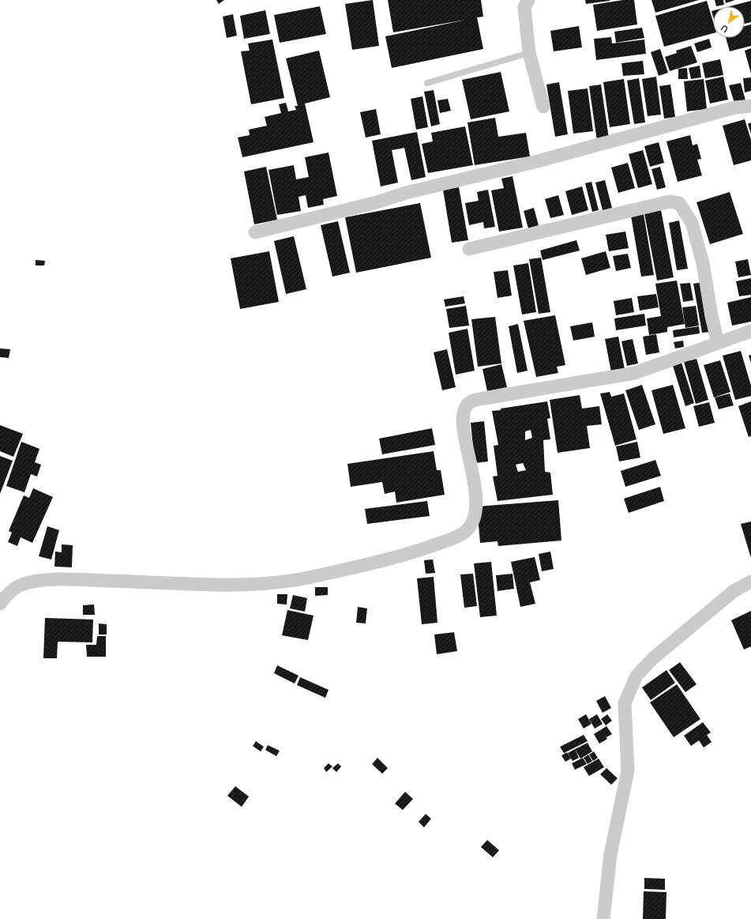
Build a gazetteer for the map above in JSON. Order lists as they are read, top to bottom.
{
  "north": "bottom left"
}
